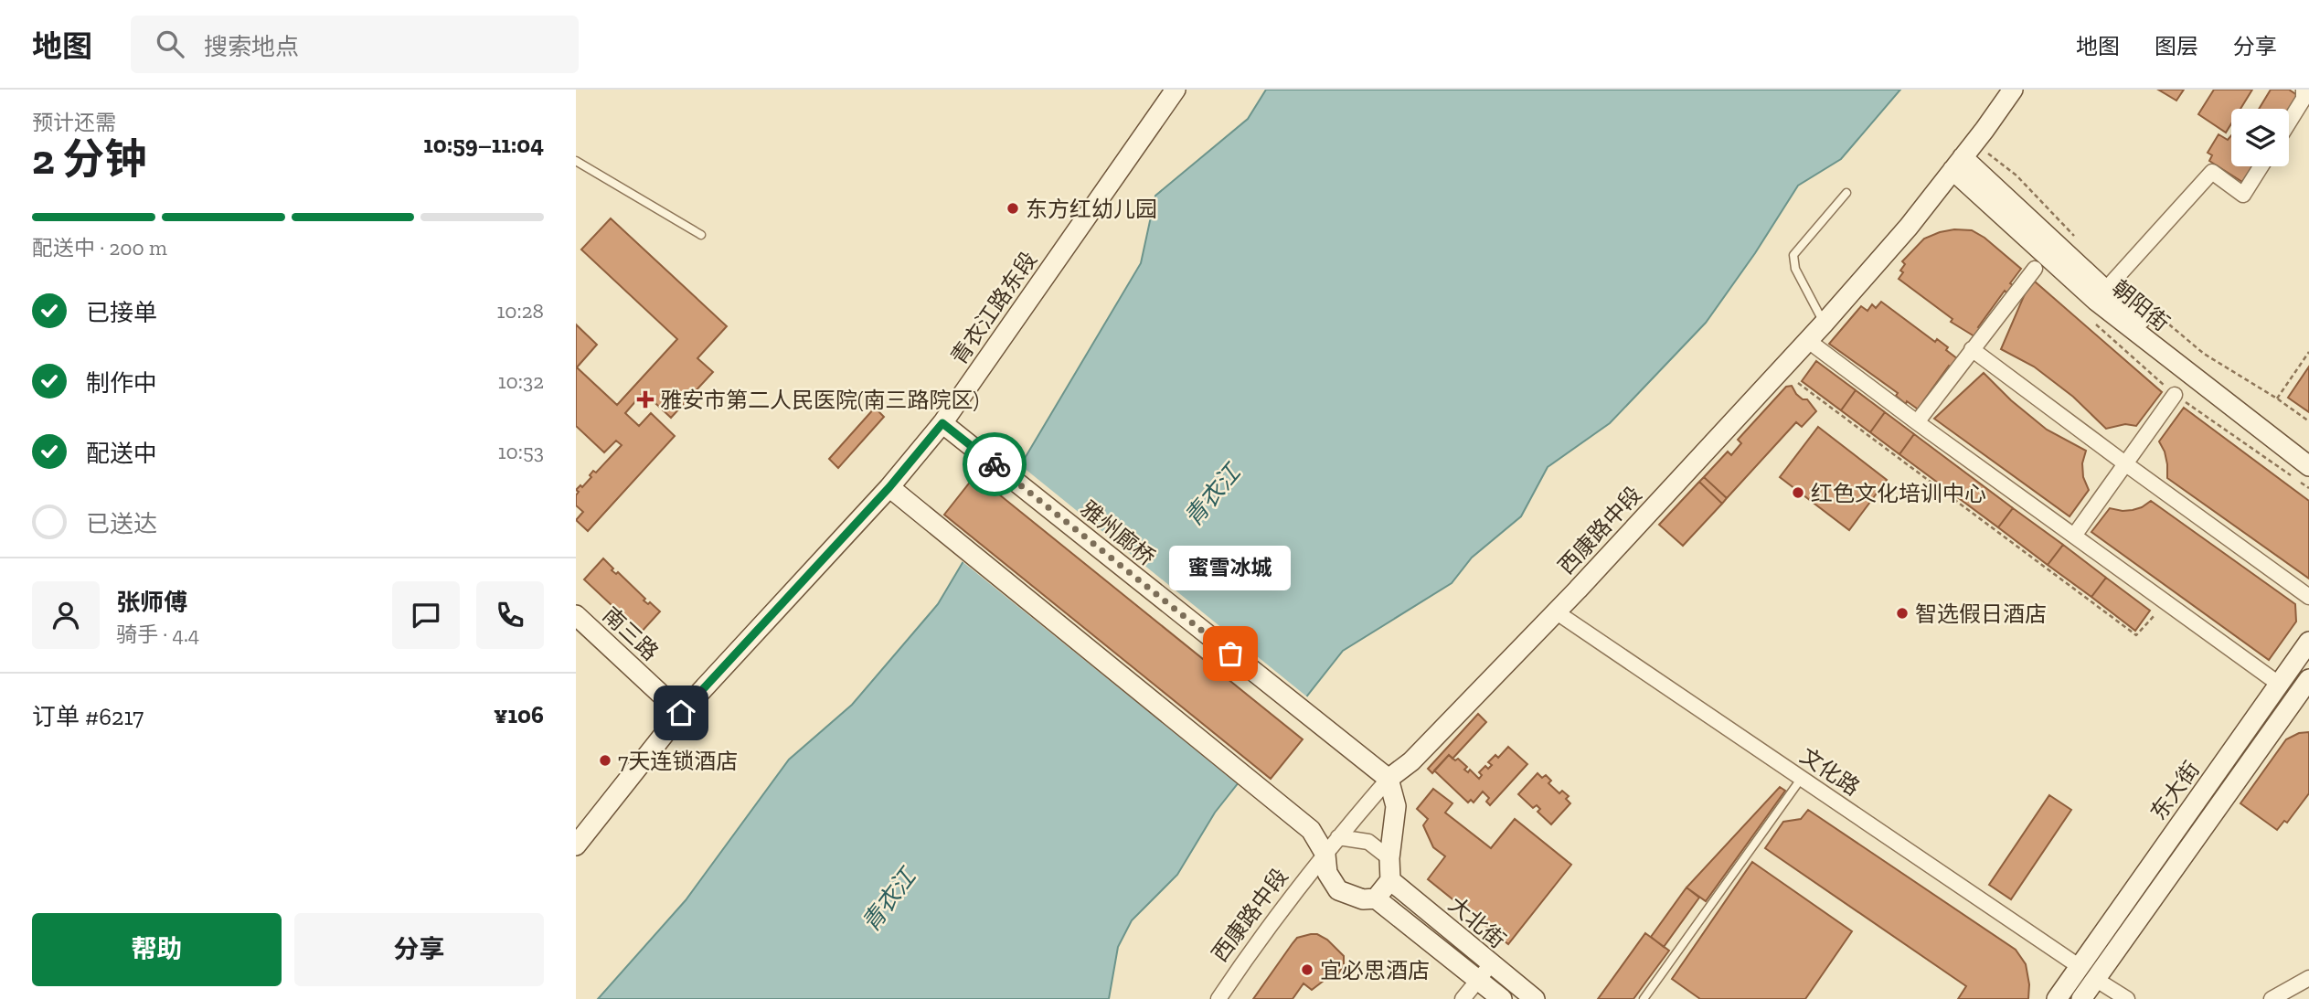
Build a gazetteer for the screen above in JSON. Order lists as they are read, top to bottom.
{
  "streets": {
    "main road": [
      "朝阳街",
      "青衣江路东段",
      "西康路中段",
      "雅州廊桥",
      "南三路",
      "东大街",
      "大北街"
    ],
    "street": ["文化路"]
  },
  "crossings": [
    ["朝阳街", "西康路中段"],
    ["青衣江路东段", "雅州廊桥"],
    ["青衣江路东段", "南三路"],
    ["西康路中段", "雅州廊桥"],
    ["西康路中段", "文化路"],
    ["西康路中段", "大北街"],
    ["文化路", "东大街"]
  ],
  "water": ["青衣江"],
  "places": {
    "other": [
      "东方红幼儿园",
      "红色文化培训中心",
      "智选假日酒店",
      "蜜雪冰城",
      "7天连锁酒店",
      "宜必思酒店"
    ],
    "health": ["雅安市第二人民医院(南三路院区)"]
  },
  "page": {
    "header": "地图",
    "search": "搜索地点",
    "nav": ["地图", "图层", "分享"],
    "heading": ["2 分钟", "预计还需", "10:59–11:04"],
    "panel": [
      "张师傅",
      "骑手 · 4.4",
      "订单 #6217",
      "¥106"
    ],
    "bar": "配送中 · 200 m",
    "list": [
      ["已接单", "10:28"],
      ["制作中", "10:32"],
      ["配送中", "10:53"],
      "已送达"
    ],
    "bubble": "蜜雪冰城",
    "buttons": ["帮助", "分享"]
  }
}
